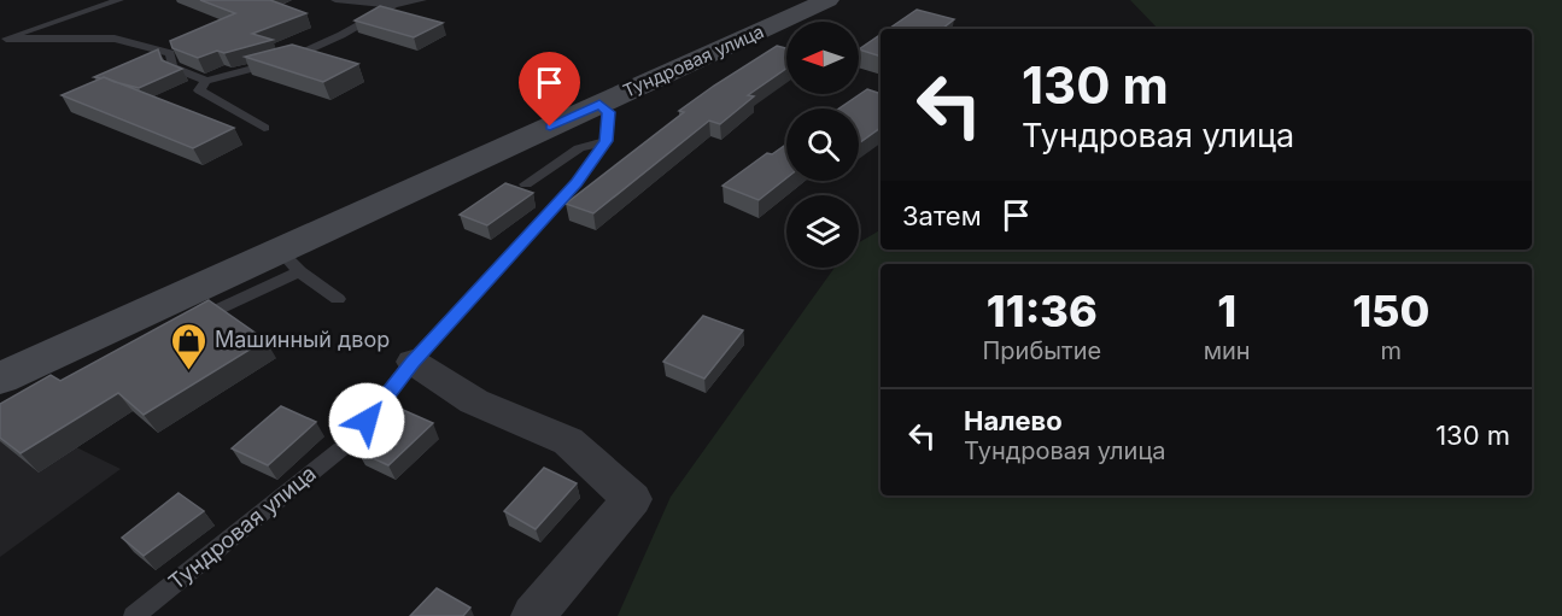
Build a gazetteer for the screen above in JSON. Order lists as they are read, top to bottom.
{
  "streets": {
    "main road": ["Тундровая улица"]
  },
  "places": {
    "shop": ["Машинный двор"]
  },
  "north": "left",
  "page": {
    "turn": ["130 m", "Тундровая улица"],
    "then": "Затем",
    "eta": [
      "11:36",
      "Прибытие",
      "1",
      "мин",
      "150",
      "m"
    ],
    "list": [
      {
        "name": "Налево",
        "note": "Тундровая улица",
        "value": "130 m"
      }
    ]
  }
}
